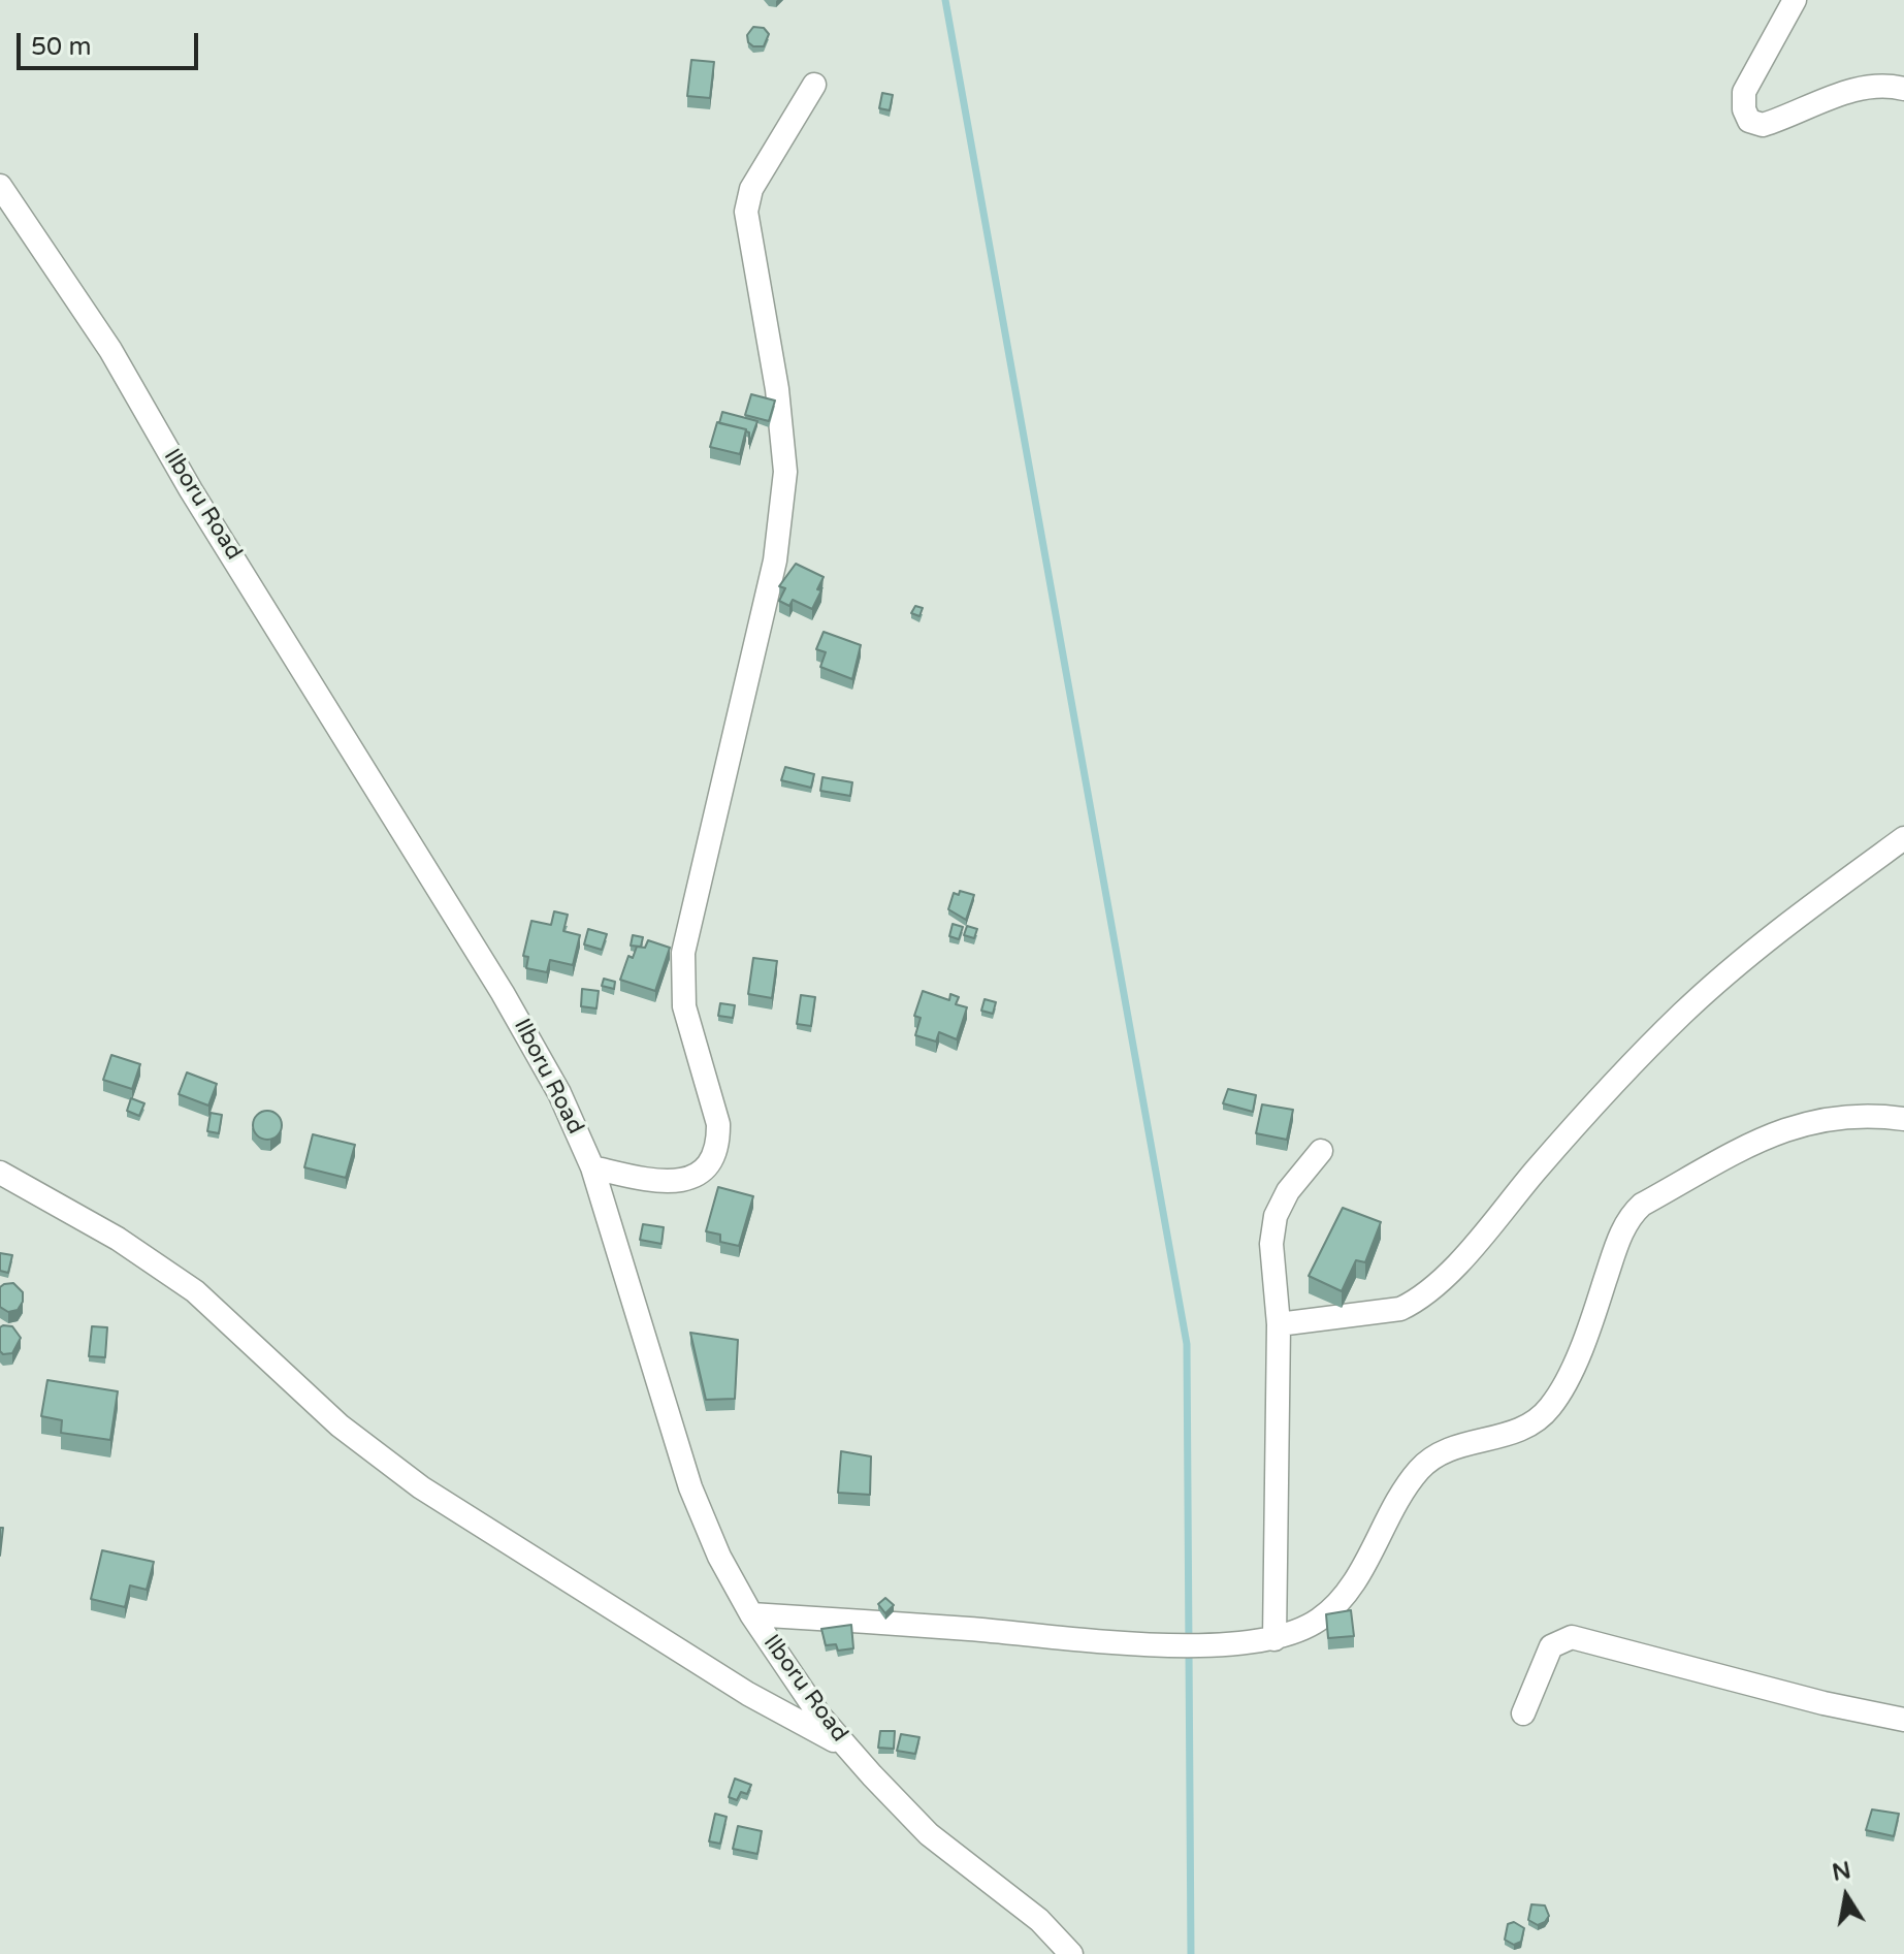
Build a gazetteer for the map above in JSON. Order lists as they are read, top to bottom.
{
  "streets": {
    "street": ["Ilboru Road"]
  },
  "scale_bar": "50 m",
  "north": "top"
}
